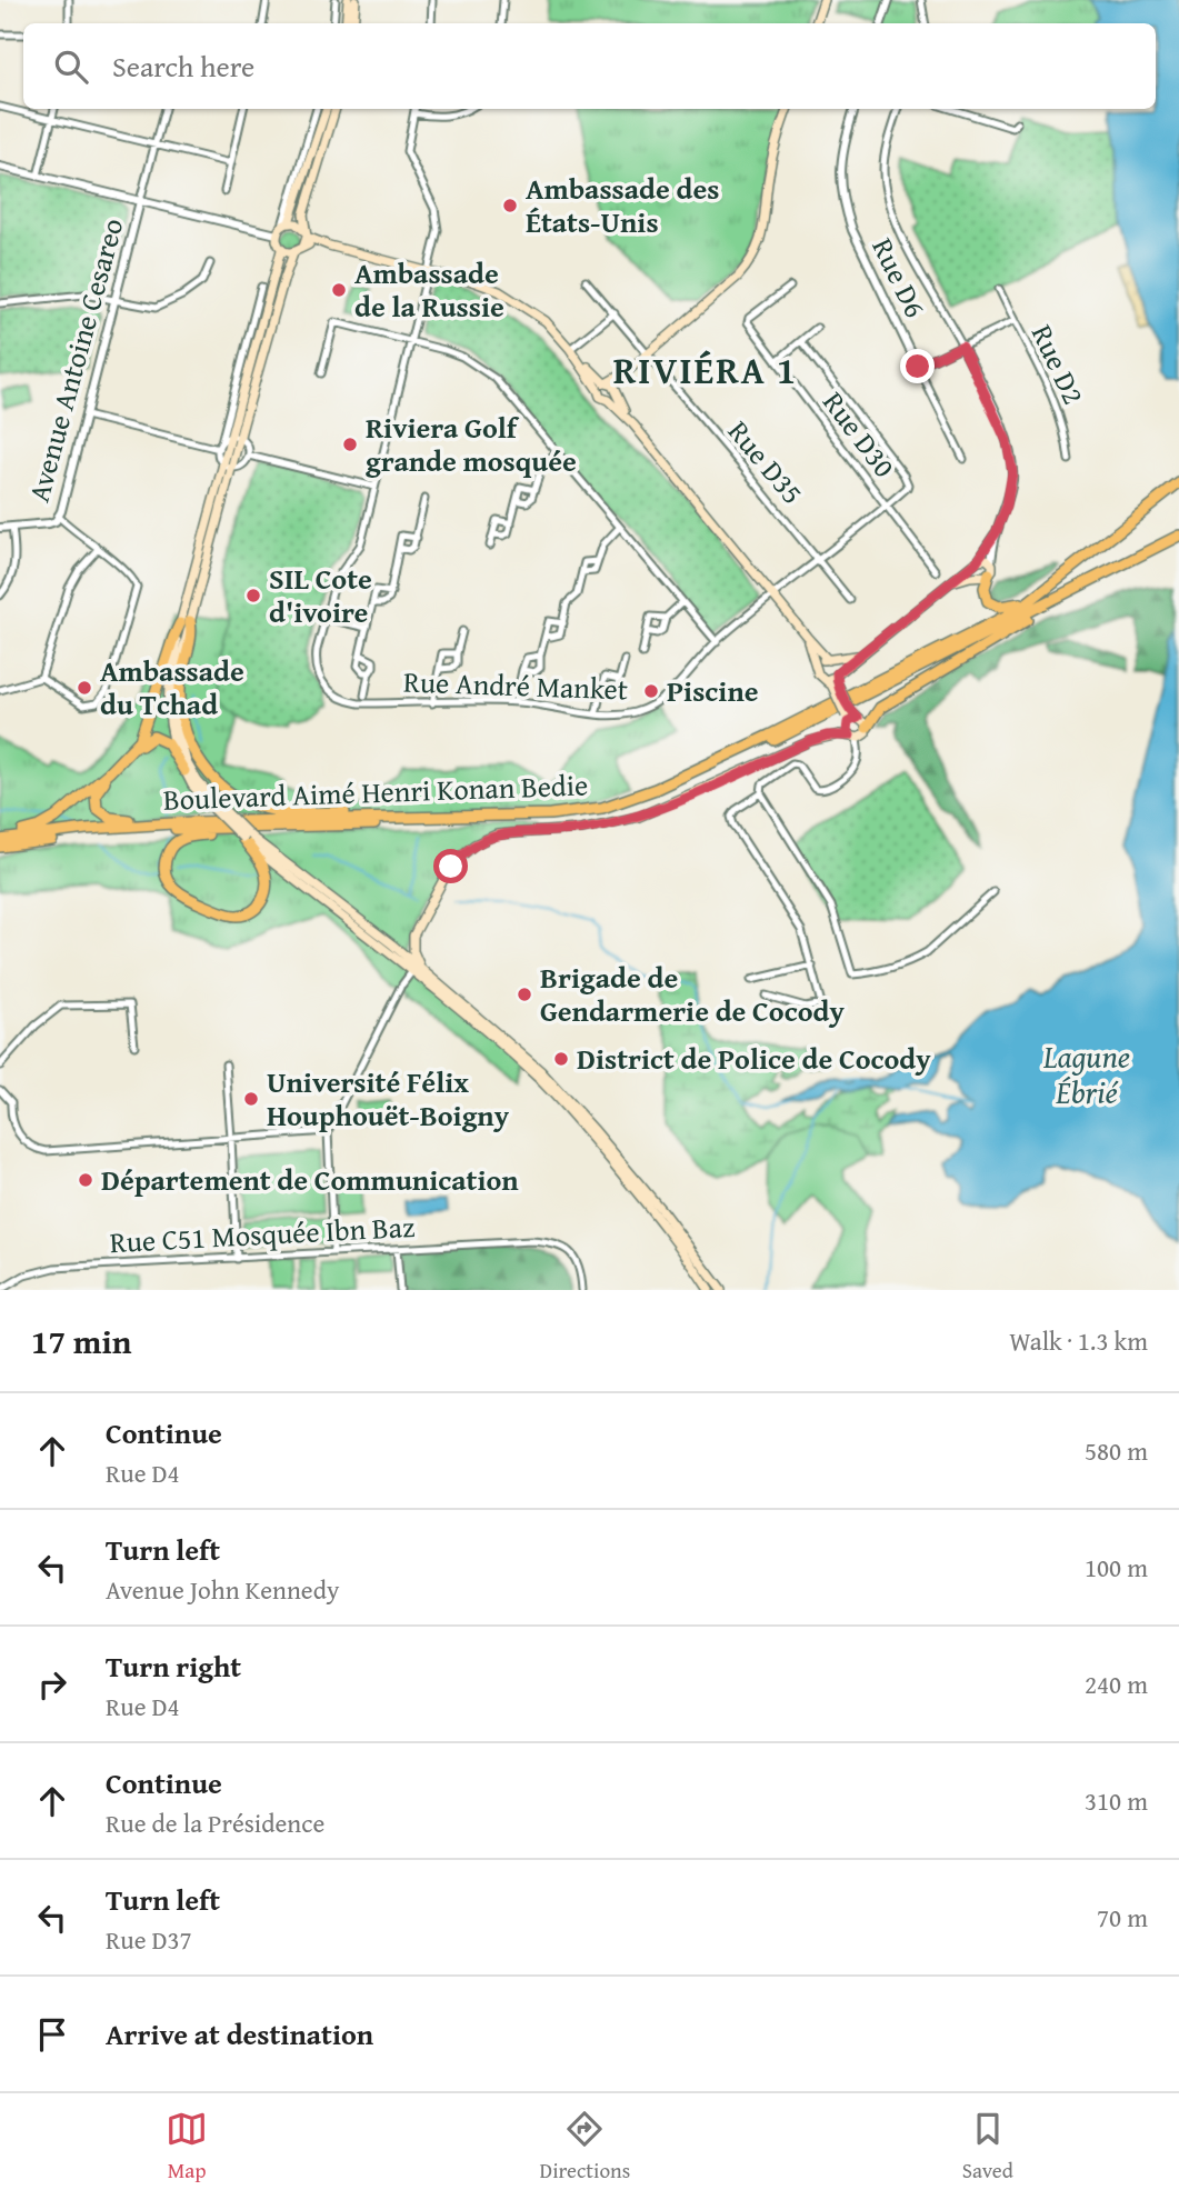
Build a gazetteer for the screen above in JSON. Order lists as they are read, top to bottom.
{
  "streets": {
    "highway": ["Boulevard Aimé Henri Konan Bedie"],
    "street": [
      "Rue D6",
      "Avenue Antoine Cesareo",
      "Rue D2",
      "Rue D30",
      "Rue D35",
      "Rue André Manket",
      "Rue C51 Mosquée Ibn Baz"
    ]
  },
  "crossings": [
    ["Rue D30", "Rue D35"],
    ["Rue D30", "Rue André Manket"]
  ],
  "districts": ["RIVIÉRA 1"],
  "water": ["Lagune Ébrié"],
  "places": [
    "Ambassade des États-Unis",
    "Ambassade de la Russie",
    "Riviera Golf grande mosquée",
    "SIL Cote d'ivoire",
    "Ambassade du Tchad",
    "Piscine",
    "Brigade de Gendarmerie de Cocody",
    "District de Police de Cocody",
    "Université Félix Houphouët-Boigny",
    "Département de Communication"
  ],
  "page": {
    "search": "Search here",
    "heading": ["17 min", "Walk · 1.3 km"],
    "list": [
      ["Continue", "Rue D4", "580 m"],
      ["Turn left", "Avenue John Kennedy", "100 m"],
      ["Turn right", "Rue D4", "240 m"],
      ["Continue", "Rue de la Présidence", "310 m"],
      ["Turn left", "Rue D37", "70 m"],
      "Arrive at destination"
    ],
    "nav": ["Map", "Directions", "Saved"]
  }
}
